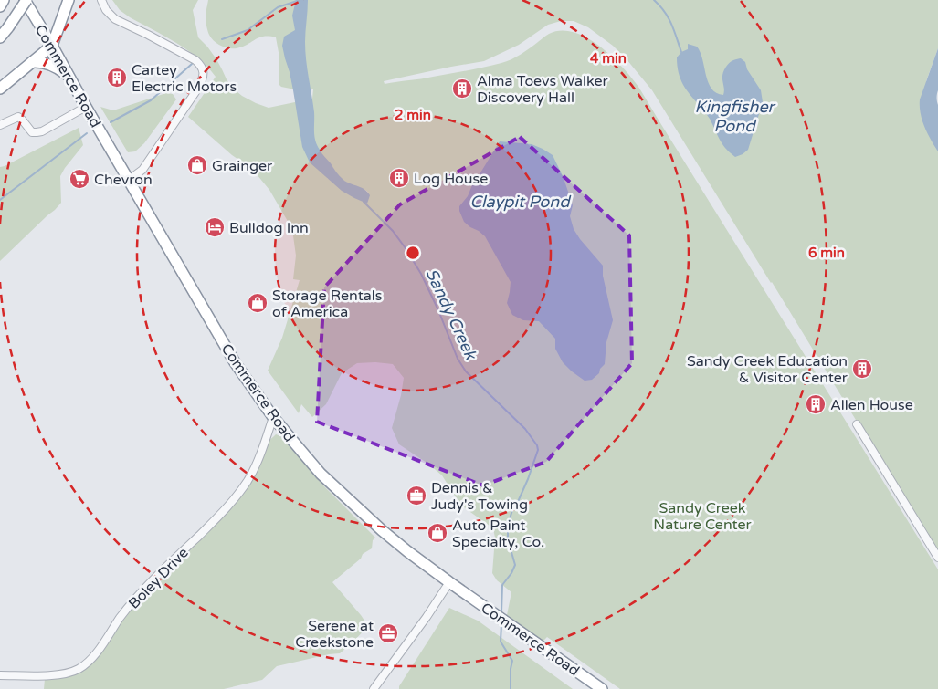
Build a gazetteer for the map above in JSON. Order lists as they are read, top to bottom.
{
  "streets": {
    "highway": ["Commerce Road"],
    "street": ["Boley Drive"]
  },
  "crossings": [
    ["Commerce Road", "Boley Drive"]
  ],
  "water": ["Kingfisher Pond", "Claypit Pond", "Sandy Creek"],
  "parks": ["Sandy Creek Nature Center"],
  "places": {
    "building": [
      "Cartey Electric Motors",
      "Alma Toevs Walker Discovery Hall",
      "Log House",
      "Sandy Creek Education & Visitor Center",
      "Allen House"
    ],
    "shop": ["Grainger", "Storage Rentals of America", "Auto Paint Specialty, Co."],
    "supermarket": ["Chevron"],
    "hotel": ["Bulldog Inn"],
    "office": ["Dennis & Judy's Towing", "Serene at Creekstone"]
  },
  "rings": ["4 min", "2 min", "6 min"]
}
